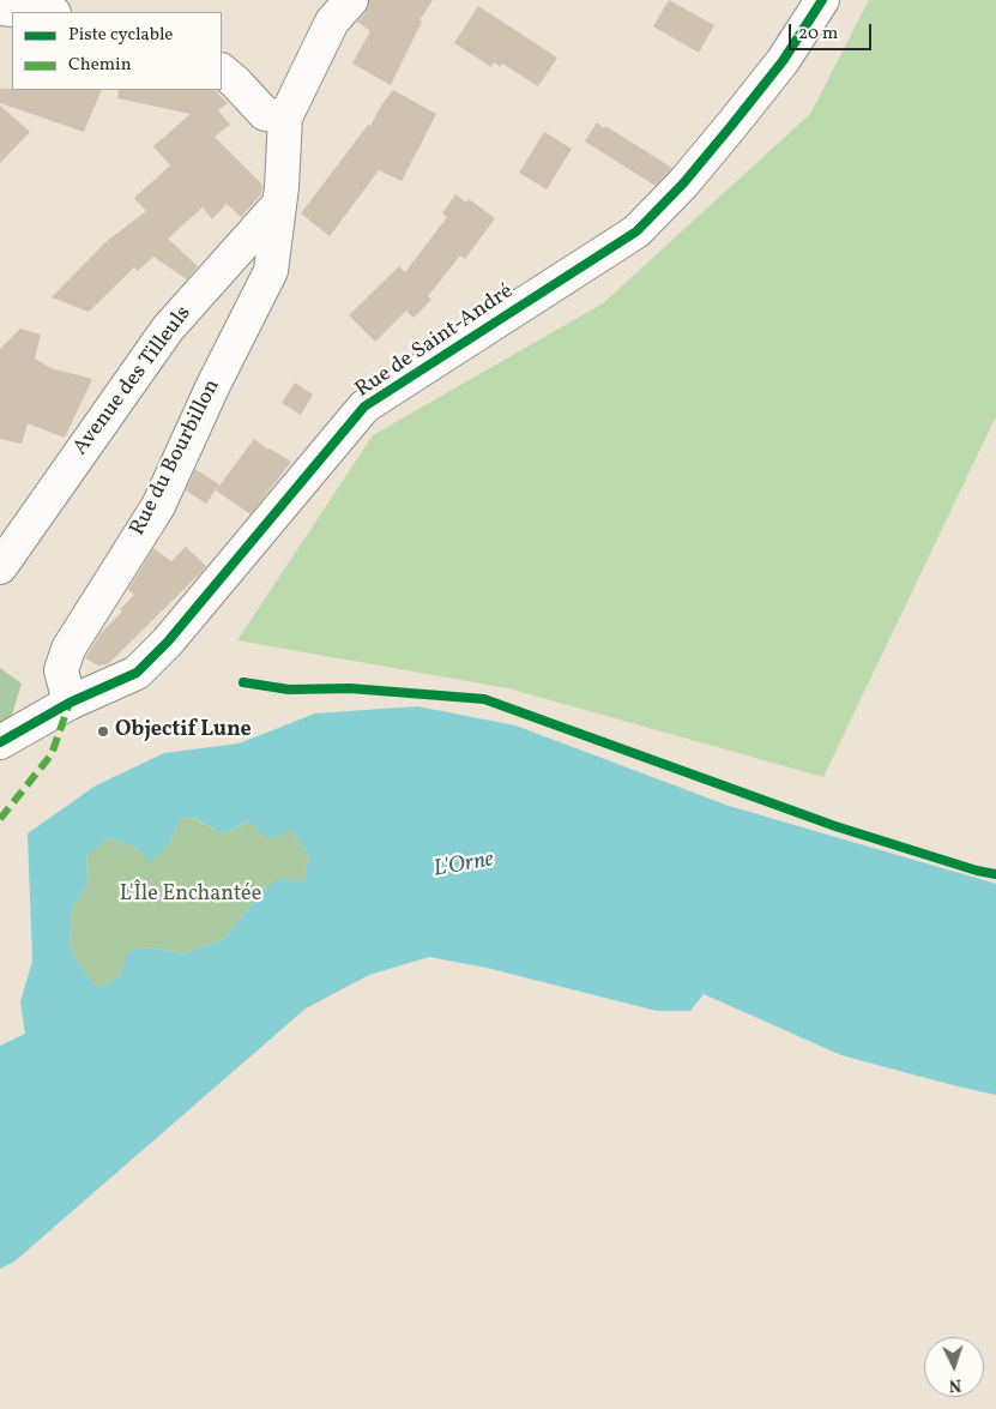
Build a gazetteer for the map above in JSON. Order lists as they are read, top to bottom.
{
  "streets": {
    "street": ["Rue de Saint-André", "Avenue des Tilleuls", "Rue du Bourbillon"]
  },
  "crossings": [
    ["Rue de Saint-André", "Rue du Bourbillon"],
    ["Avenue des Tilleuls", "Rue du Bourbillon"]
  ],
  "water": ["L'Orne"],
  "parks": ["L'Île Enchantée"],
  "places": ["Objectif Lune"],
  "legend": ["Piste cyclable", "Chemin"],
  "scale_bar": "20 m",
  "north": "bottom"
}
